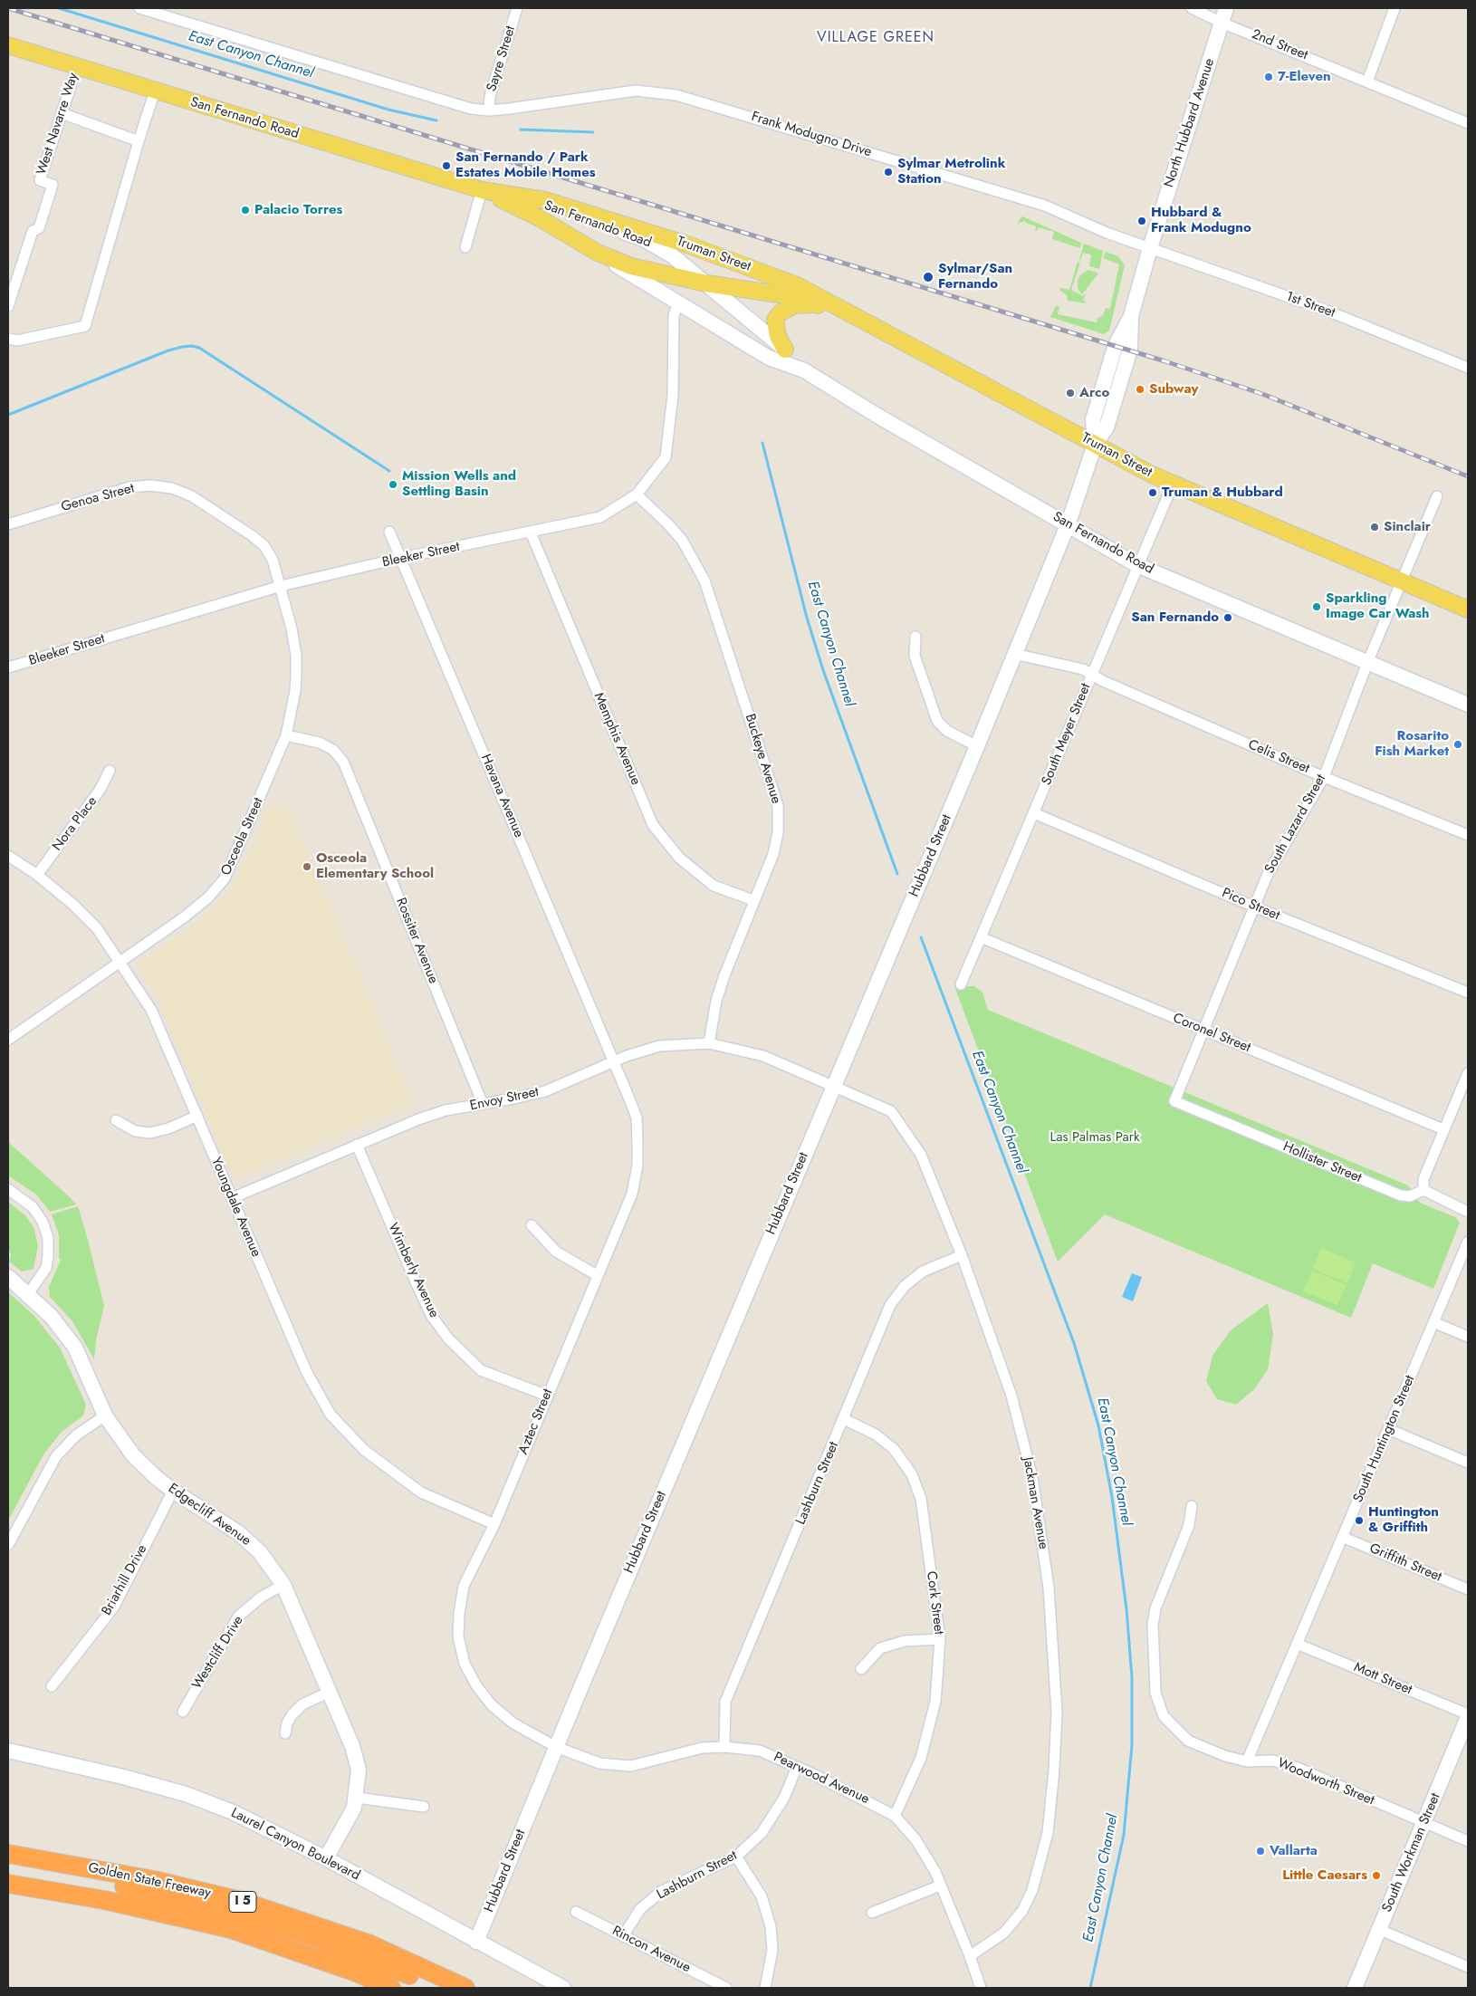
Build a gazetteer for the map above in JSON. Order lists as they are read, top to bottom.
{
  "streets": {
    "highway": ["Golden State Freeway", "I 5"],
    "main road": [
      "San Fernando Road",
      "North Hubbard Avenue",
      "Truman Street",
      "Hubbard Street",
      "Edgecliff Avenue",
      "Laurel Canyon Boulevard",
      "South Workman Street"
    ],
    "street": [
      "2nd Street",
      "Sayre Street",
      "West Navarre Way",
      "Frank Modugno Drive",
      "1st Street",
      "Genoa Street",
      "Bleeker Street",
      "South Meyer Street",
      "Memphis Avenue",
      "Celis Street",
      "Buckeye Avenue",
      "Havana Avenue",
      "Nora Place",
      "South Lazard Street",
      "Osceola Street",
      "Pico Street",
      "Rossiter Avenue",
      "Coronel Street",
      "Envoy Street",
      "Hollister Street",
      "Youngdale Avenue",
      "Wimberly Avenue",
      "Aztec Street",
      "South Huntington Street",
      "Lashburn Street",
      "Jackman Avenue",
      "Griffith Street",
      "Briarhill Drive",
      "Cork Street",
      "Westcliff Drive",
      "Mott Street",
      "Pearwood Avenue",
      "Woodworth Street",
      "Rincon Avenue"
    ]
  },
  "crossings": [
    ["2nd Street", "North Hubbard Avenue"],
    ["Sayre Street", "Frank Modugno Drive"],
    ["San Fernando Road", "West Navarre Way"],
    ["San Fernando Road", "Truman Street"],
    ["San Fernando Road", "Bleeker Street"],
    ["San Fernando Road", "South Meyer Street"],
    ["San Fernando Road", "South Lazard Street"],
    ["San Fernando Road", "Hubbard Street"],
    ["North Hubbard Avenue", "Frank Modugno Drive"],
    ["North Hubbard Avenue", "1st Street"],
    ["North Hubbard Avenue", "Hubbard Street"],
    ["Frank Modugno Drive", "1st Street"],
    ["Truman Street", "South Meyer Street"],
    ["Truman Street", "South Lazard Street"],
    ["Truman Street", "Hubbard Street"],
    ["Genoa Street", "Bleeker Street"],
    ["Genoa Street", "Osceola Street"],
    ["Bleeker Street", "Memphis Avenue"],
    ["Bleeker Street", "Buckeye Avenue"],
    ["Bleeker Street", "Havana Avenue"],
    ["Bleeker Street", "Osceola Street"],
    ["South Meyer Street", "Celis Street"],
    ["South Meyer Street", "Pico Street"],
    ["South Meyer Street", "Coronel Street"],
    ["Memphis Avenue", "Buckeye Avenue"],
    ["Celis Street", "South Lazard Street"],
    ["Celis Street", "Hubbard Street"],
    ["Buckeye Avenue", "Envoy Street"],
    ["Havana Avenue", "Envoy Street"],
    ["Havana Avenue", "Aztec Street"],
    ["Nora Place", "Youngdale Avenue"],
    ["South Lazard Street", "Pico Street"],
    ["South Lazard Street", "Coronel Street"],
    ["South Lazard Street", "Hollister Street"],
    ["Osceola Street", "Rossiter Avenue"],
    ["Osceola Street", "Youngdale Avenue"],
    ["Hubbard Street", "Envoy Street"],
    ["Hubbard Street", "Aztec Street"],
    ["Hubbard Street", "Jackman Avenue"],
    ["Hubbard Street", "Pearwood Avenue"],
    ["Hubbard Street", "Laurel Canyon Boulevard"],
    ["Rossiter Avenue", "Envoy Street"],
    ["Envoy Street", "Youngdale Avenue"],
    ["Envoy Street", "Wimberly Avenue"],
    ["Envoy Street", "Aztec Street"],
    ["Envoy Street", "Jackman Avenue"],
    ["Youngdale Avenue", "Aztec Street"],
    ["Wimberly Avenue", "Aztec Street"],
    ["Aztec Street", "Pearwood Avenue"],
    ["South Huntington Street", "Griffith Street"],
    ["South Huntington Street", "Mott Street"],
    ["South Huntington Street", "Woodworth Street"],
    ["Lashburn Street", "Jackman Avenue"],
    ["Lashburn Street", "Cork Street"],
    ["Lashburn Street", "Pearwood Avenue"],
    ["Lashburn Street", "Rincon Avenue"],
    ["Jackman Avenue", "Pearwood Avenue"],
    ["Edgecliff Avenue", "Briarhill Drive"],
    ["Edgecliff Avenue", "Westcliff Drive"],
    ["Edgecliff Avenue", "Laurel Canyon Boulevard"],
    ["Cork Street", "Pearwood Avenue"],
    ["Mott Street", "South Workman Street"],
    ["Woodworth Street", "South Workman Street"]
  ],
  "districts": ["VILLAGE GREEN"],
  "water": ["East Canyon Channel"],
  "parks": ["Las Palmas Park"],
  "places": [
    "7-Eleven",
    "San Fernando / Park Estates Mobile Homes",
    "Sylmar Metrolink Station",
    "Palacio Torres",
    "Hubbard & Frank Modugno",
    "Sylmar/San Fernando",
    "Subway",
    "Arco",
    "Mission Wells and Settling Basin",
    "Truman & Hubbard",
    "Sinclair",
    "Sparkling Image Car Wash",
    "San Fernando",
    "Rosarito Fish Market",
    "Osceola Elementary School",
    "Huntington & Griffith",
    "Vallarta",
    "Little Caesars"
  ]
}
